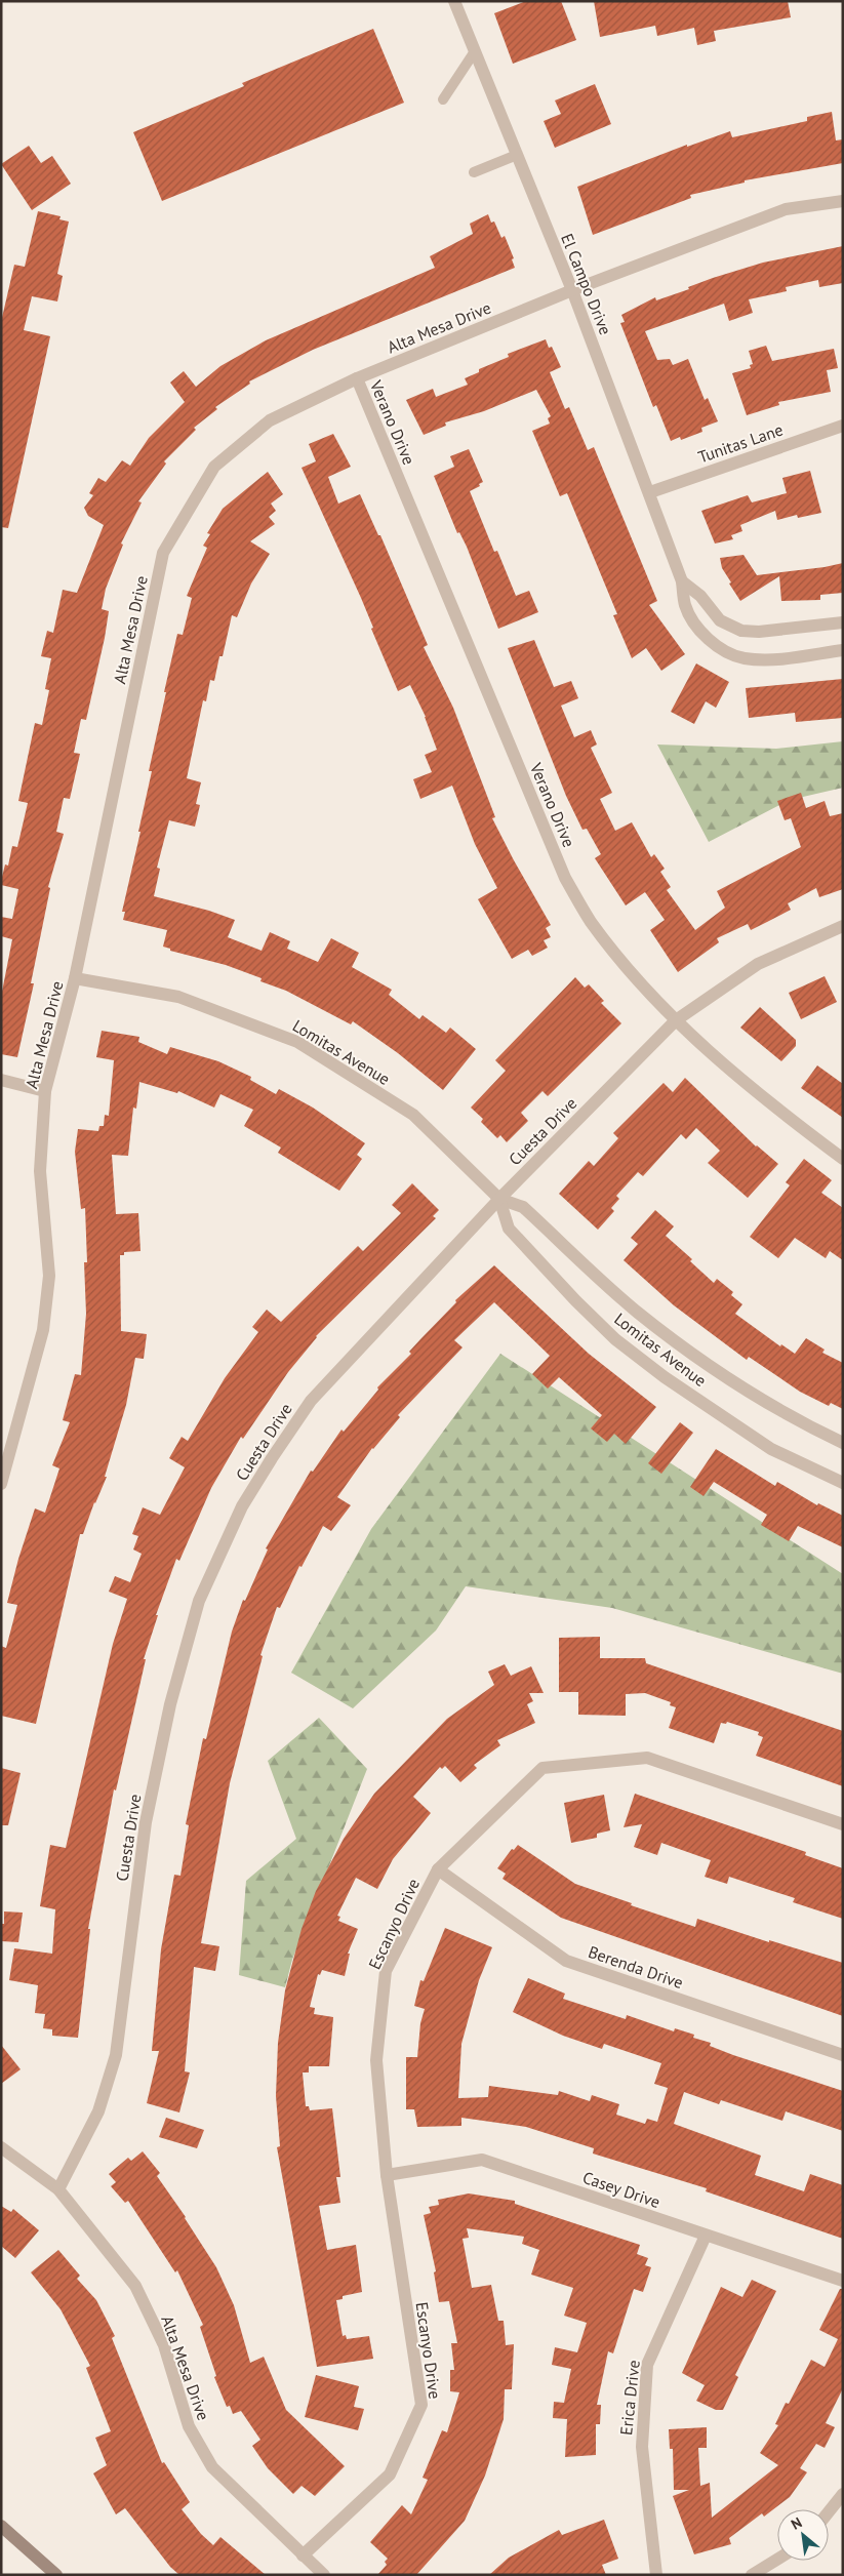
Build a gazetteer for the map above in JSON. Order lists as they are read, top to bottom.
{
  "streets": {
    "street": [
      "El Campo Drive",
      "Alta Mesa Drive",
      "Verano Drive",
      "Tunitas Lane",
      "Lomitas Avenue",
      "Cuesta Drive",
      "Escanyo Drive",
      "Berenda Drive",
      "Casey Drive",
      "Erica Drive"
    ]
  },
  "crossings": [
    ["El Campo Drive", "Alta Mesa Drive"],
    ["El Campo Drive", "Tunitas Lane"],
    ["Alta Mesa Drive", "Verano Drive"],
    ["Alta Mesa Drive", "Lomitas Avenue"],
    ["Alta Mesa Drive", "Cuesta Drive"],
    ["Alta Mesa Drive", "Escanyo Drive"],
    ["Verano Drive", "Cuesta Drive"],
    ["Lomitas Avenue", "Cuesta Drive"],
    ["Escanyo Drive", "Berenda Drive"],
    ["Escanyo Drive", "Casey Drive"],
    ["Casey Drive", "Erica Drive"]
  ],
  "north": "top left"
}
